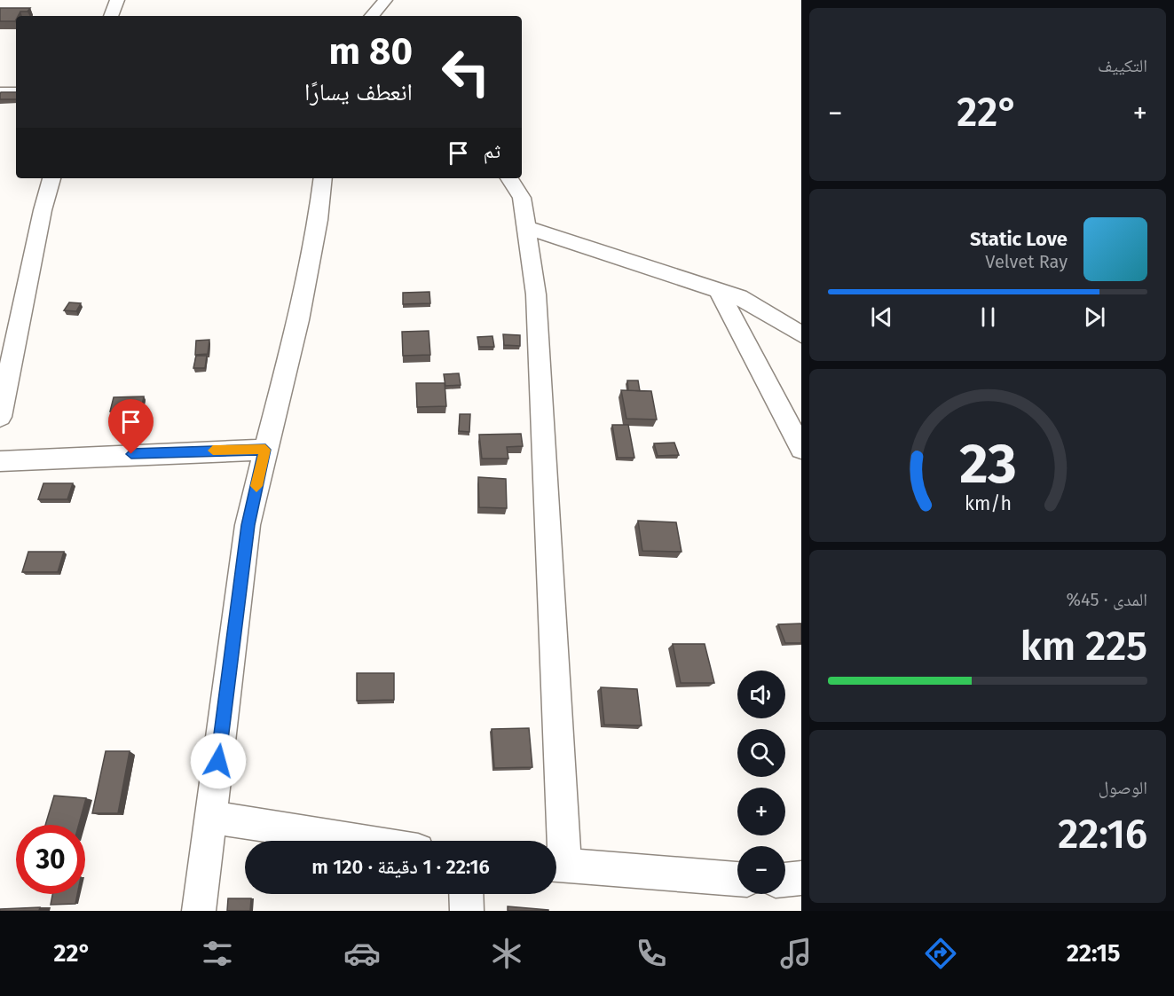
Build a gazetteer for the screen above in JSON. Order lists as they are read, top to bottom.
{
  "page": {
    "tile": [
      "التكييف",
      ["المدى · 45%", "225 km"],
      ["الوصول", "22:16"]
    ],
    "turn": ["80 m", "انعطف يسارًا"],
    "heat": ["−", "22°", "+"],
    "then": "ثم",
    "song": ["Static Love", "Velvet Ray"],
    "map_buttons": ["+", "−"],
    "limit": "30",
    "trip": "22:16 · 1 دقيقة · 120 m",
    "tabs": ["22:15", "22°"],
    "gauge": ["23", "km/h"]
  }
}
